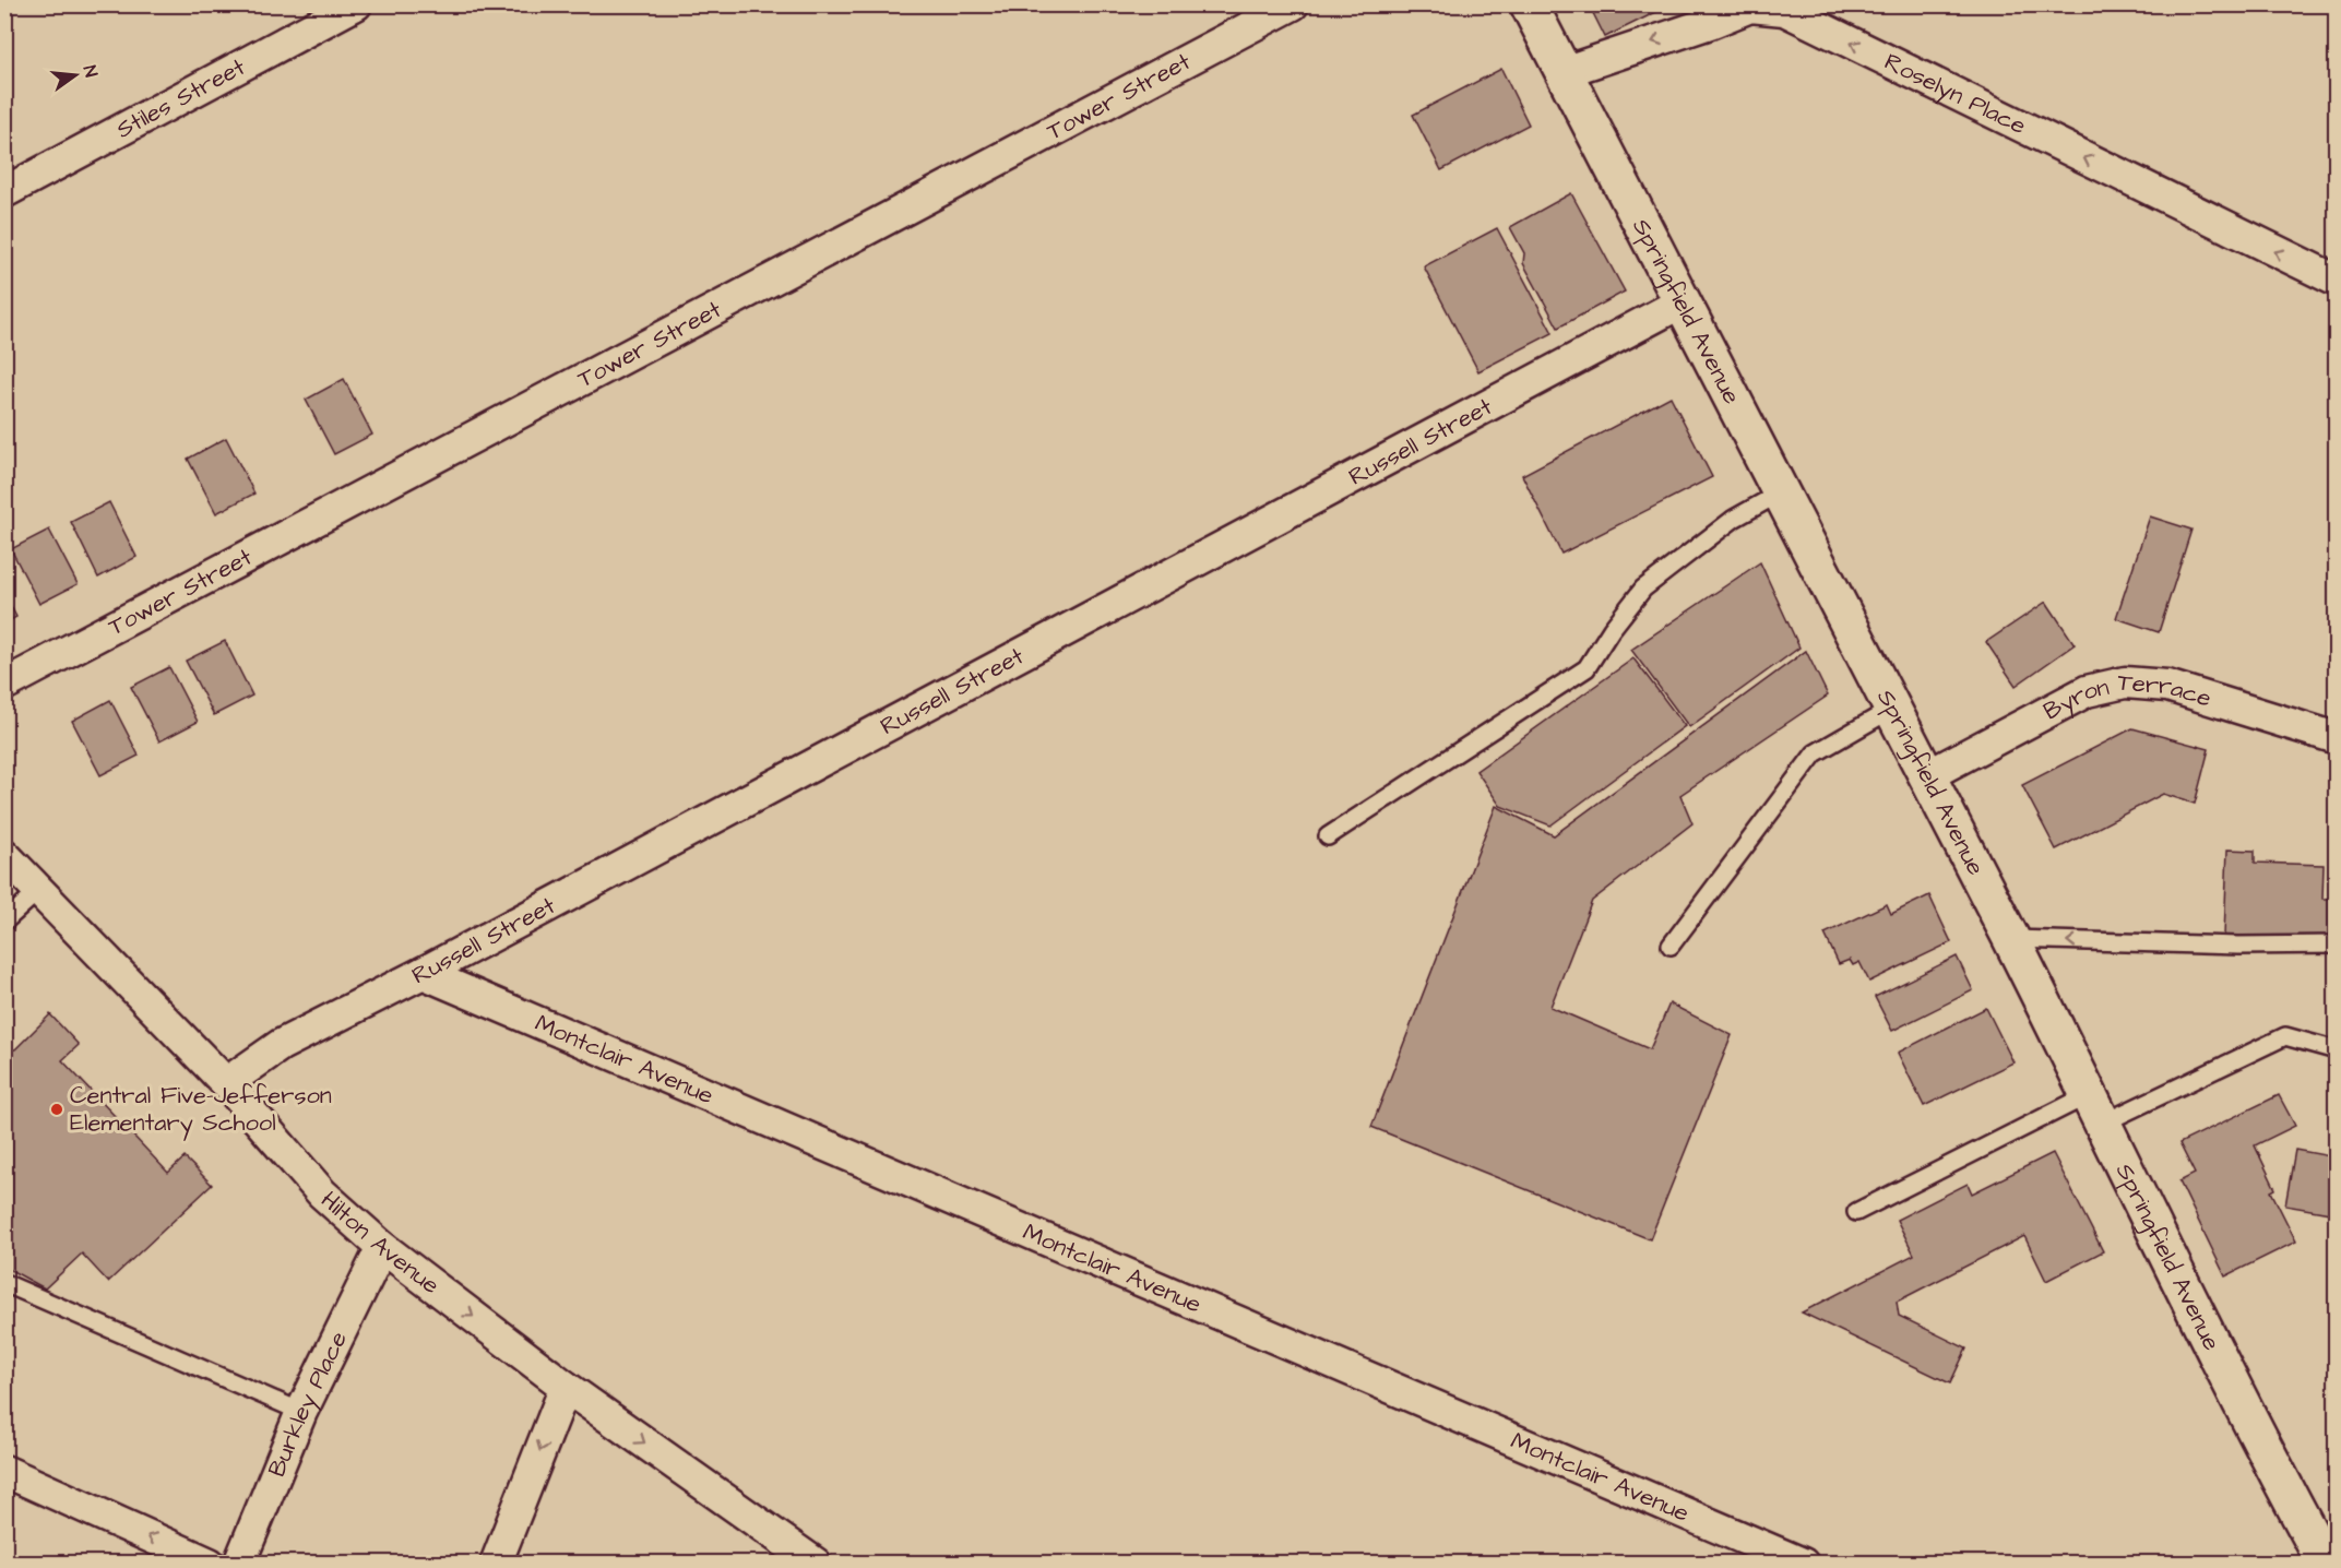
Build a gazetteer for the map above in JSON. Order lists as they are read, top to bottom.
{
  "streets": {
    "main road": ["Springfield Avenue"],
    "street": [
      "Roselyn Place",
      "Tower Street",
      "Stiles Street",
      "Russell Street",
      "Byron Terrace",
      "Montclair Avenue",
      "Hilton Avenue",
      "Burkley Place"
    ]
  },
  "crossings": [
    ["Roselyn Place", "Springfield Avenue"],
    ["Springfield Avenue", "Russell Street"],
    ["Springfield Avenue", "Byron Terrace"],
    ["Russell Street", "Montclair Avenue"],
    ["Russell Street", "Hilton Avenue"],
    ["Hilton Avenue", "Burkley Place"]
  ],
  "one_way": ["Roselyn Place", "Hilton Avenue"],
  "places": ["Central Five-Jefferson Elementary School"],
  "north": "right"
}
